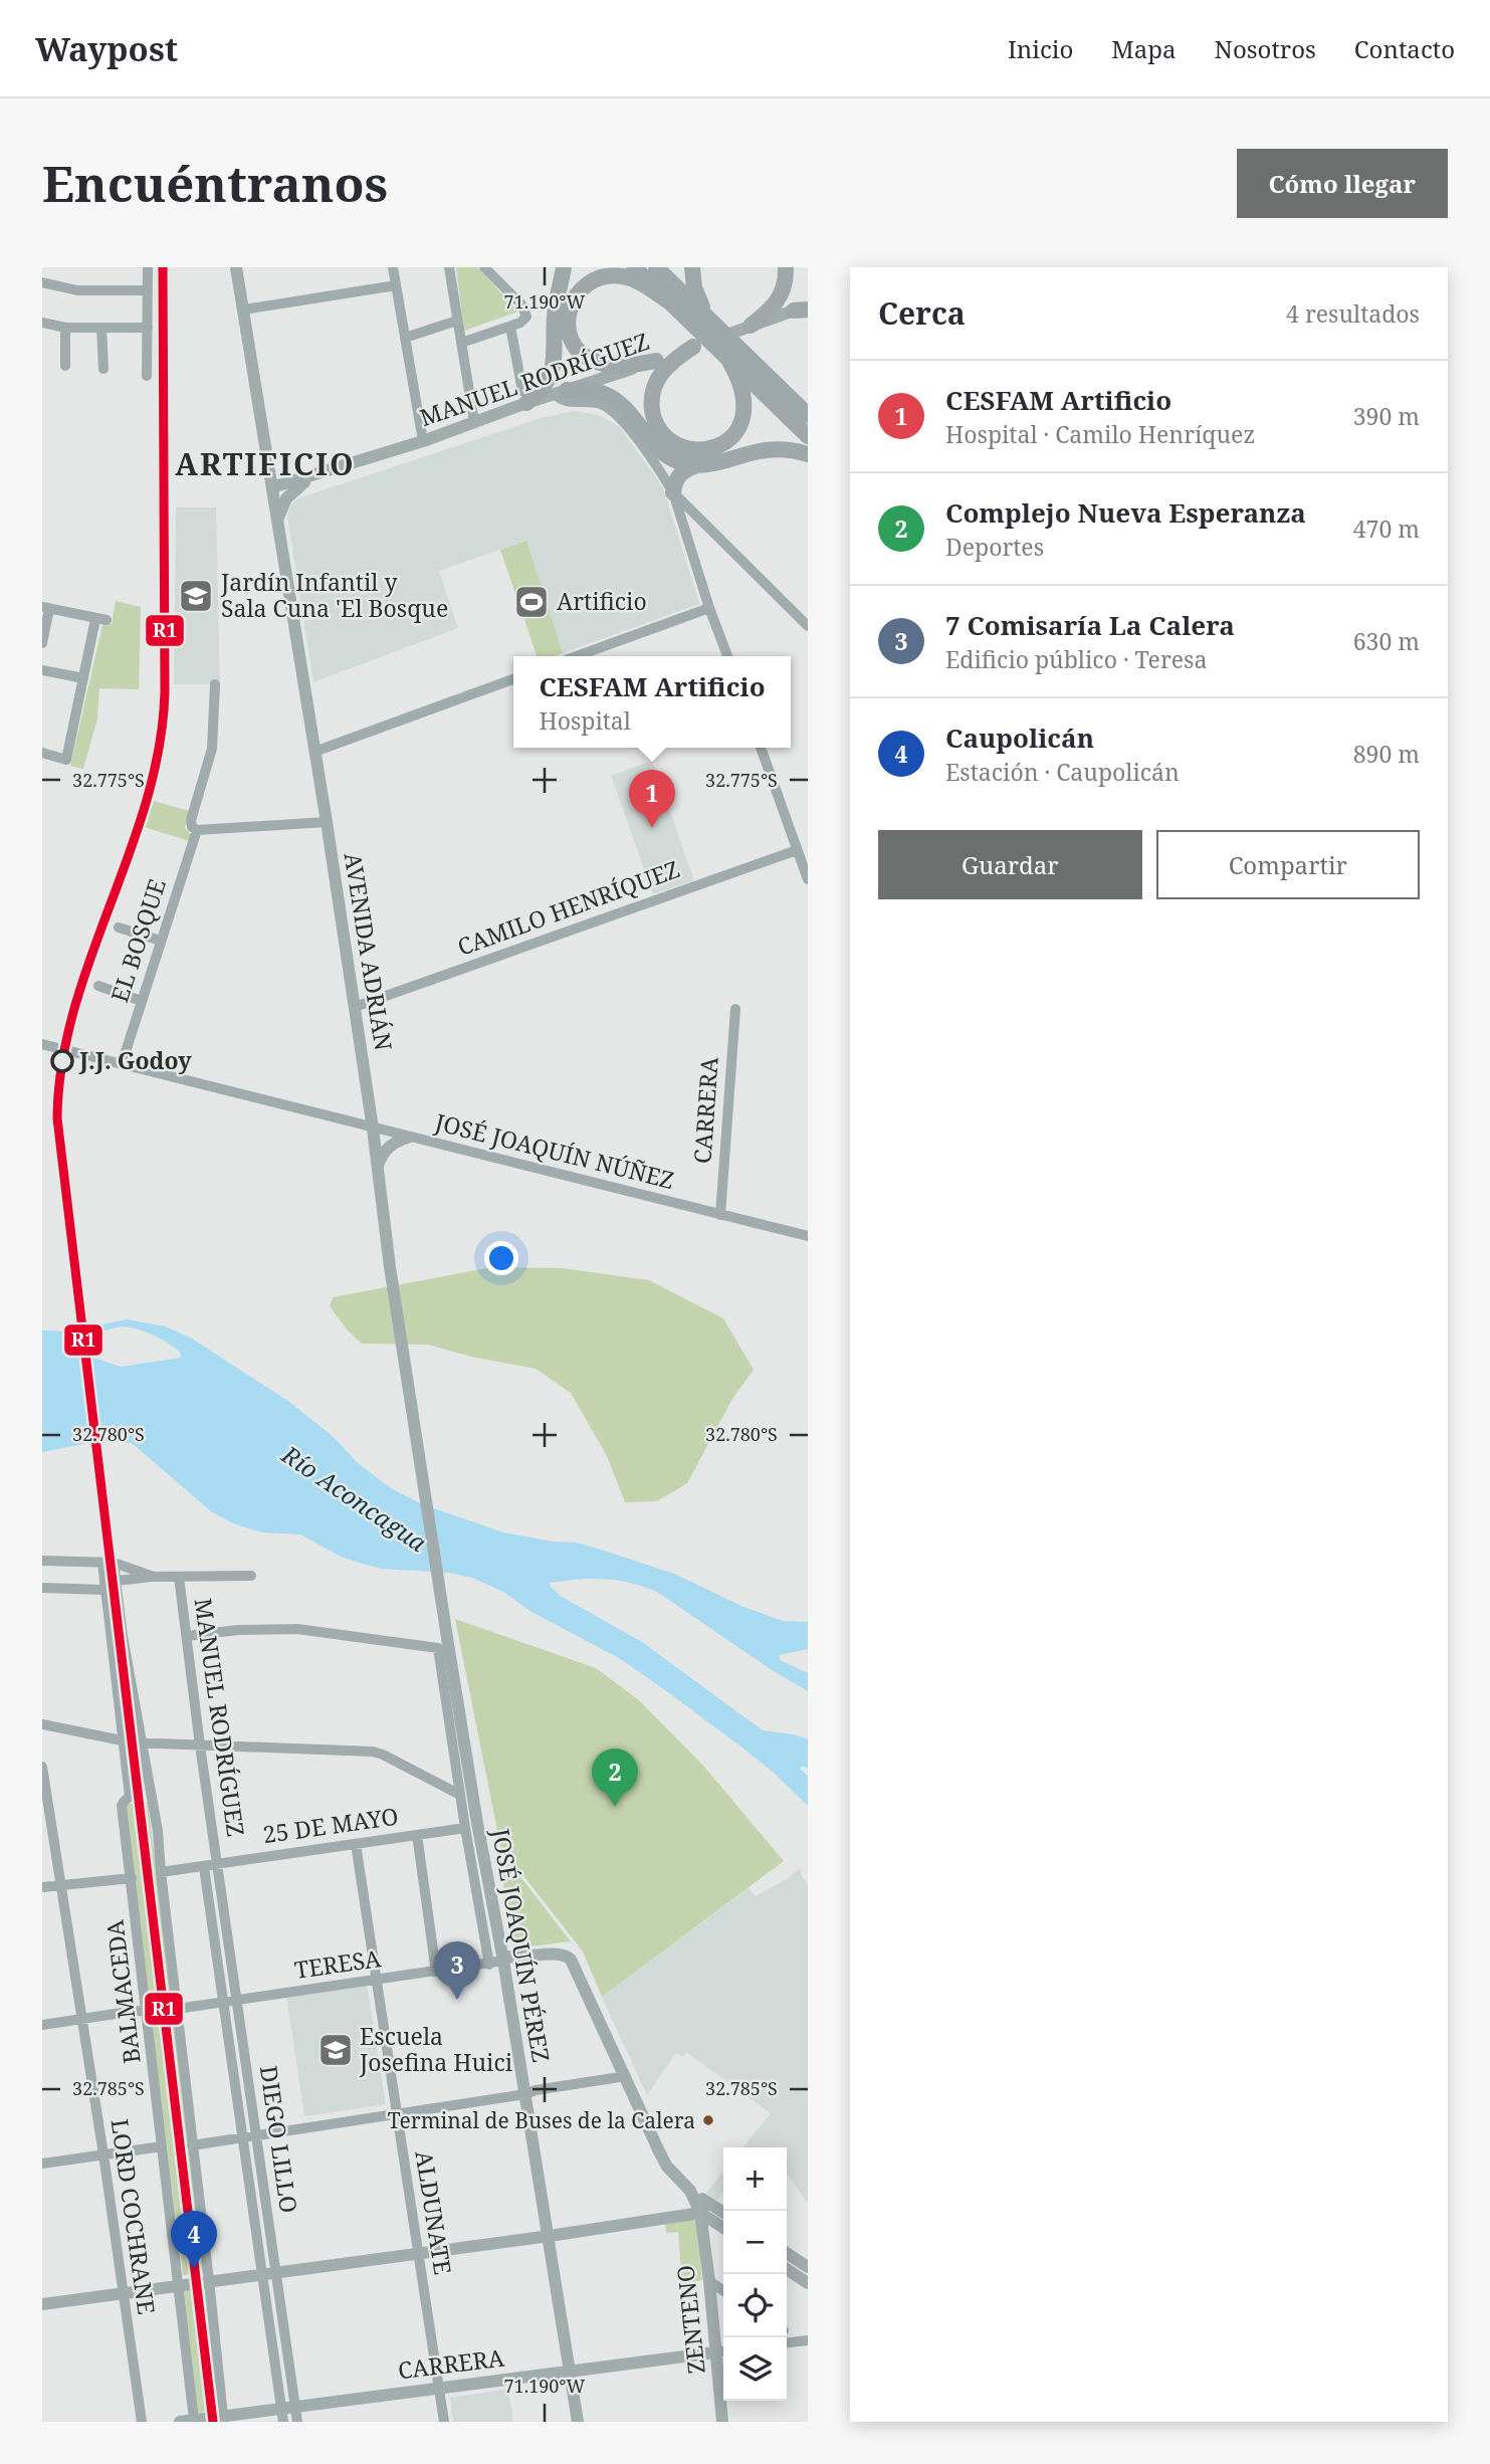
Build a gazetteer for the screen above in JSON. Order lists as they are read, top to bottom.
{
  "streets": {
    "main road": [
      "MANUEL RODRÍGUEZ",
      "AVENIDA ADRIÁN",
      "CARRERA",
      "JOSÉ JOAQUÍN PÉREZ",
      "TERESA",
      "ZENTENO"
    ],
    "street": [
      "CAMILO HENRÍQUEZ",
      "EL BOSQUE",
      "JOSÉ JOAQUÍN NÚÑEZ",
      "25 DE MAYO",
      "BALMACEDA",
      "DIEGO LILLO",
      "ALDUNATE",
      "LORD COCHRANE"
    ]
  },
  "crossings": [
    ["MANUEL RODRÍGUEZ", "AVENIDA ADRIÁN"],
    ["MANUEL RODRÍGUEZ", "25 DE MAYO"],
    ["MANUEL RODRÍGUEZ", "DIEGO LILLO"],
    ["CAMILO HENRÍQUEZ", "AVENIDA ADRIÁN"],
    ["EL BOSQUE", "JOSÉ JOAQUÍN NÚÑEZ"],
    ["AVENIDA ADRIÁN", "JOSÉ JOAQUÍN NÚÑEZ"],
    ["AVENIDA ADRIÁN", "JOSÉ JOAQUÍN PÉREZ"],
    ["CARRERA", "JOSÉ JOAQUÍN NÚÑEZ"],
    ["CARRERA", "JOSÉ JOAQUÍN PÉREZ"],
    ["CARRERA", "BALMACEDA"],
    ["CARRERA", "DIEGO LILLO"],
    ["CARRERA", "ALDUNATE"],
    ["CARRERA", "ZENTENO"],
    ["25 DE MAYO", "JOSÉ JOAQUÍN PÉREZ"],
    ["25 DE MAYO", "DIEGO LILLO"],
    ["25 DE MAYO", "ALDUNATE"],
    ["JOSÉ JOAQUÍN PÉREZ", "TERESA"],
    ["TERESA", "DIEGO LILLO"],
    ["TERESA", "ALDUNATE"],
    ["TERESA", "ZENTENO"]
  ],
  "districts": ["ARTIFICIO"],
  "water": ["Río Aconcagua"],
  "places": {
    "school or university": ["Jardín Infantil y Sala Cuna 'El Bosque", "Escuela Josefina Huici"],
    "sports": ["Artificio"],
    "other": ["J.J. Godoy", "Terminal de Buses de la Calera"]
  },
  "lines": ["transit line R1"],
  "page": {
    "header": "Waypost",
    "nav": [
      "Inicio",
      "Mapa",
      "Nosotros",
      "Contacto"
    ],
    "buttons": [
      "Cómo llegar",
      ["Guardar", "Compartir"]
    ],
    "title": "Encuéntranos",
    "heading": ["Cerca", "4 resultados"],
    "list": [
      {
        "mark": "1",
        "name": "CESFAM Artificio",
        "note": "Hospital · Camilo Henríquez",
        "value": "390 m"
      },
      {
        "mark": "2",
        "name": "Complejo Nueva Esperanza",
        "note": "Deportes",
        "value": "470 m"
      },
      {
        "mark": "3",
        "name": "7 Comisaría La Calera",
        "note": "Edificio público · Teresa",
        "value": "630 m"
      },
      {
        "mark": "4",
        "name": "Caupolicán",
        "note": "Estación · Caupolicán",
        "value": "890 m"
      }
    ],
    "popup": ["CESFAM Artificio", "Hospital"],
    "pins": [
      "1",
      "2",
      "3",
      "4"
    ],
    "map_buttons": ["+", "−"]
  },
  "coordinates": [
    "71.190°W",
    "32.775°S",
    "32.780°S",
    "32.785°S"
  ]
}
